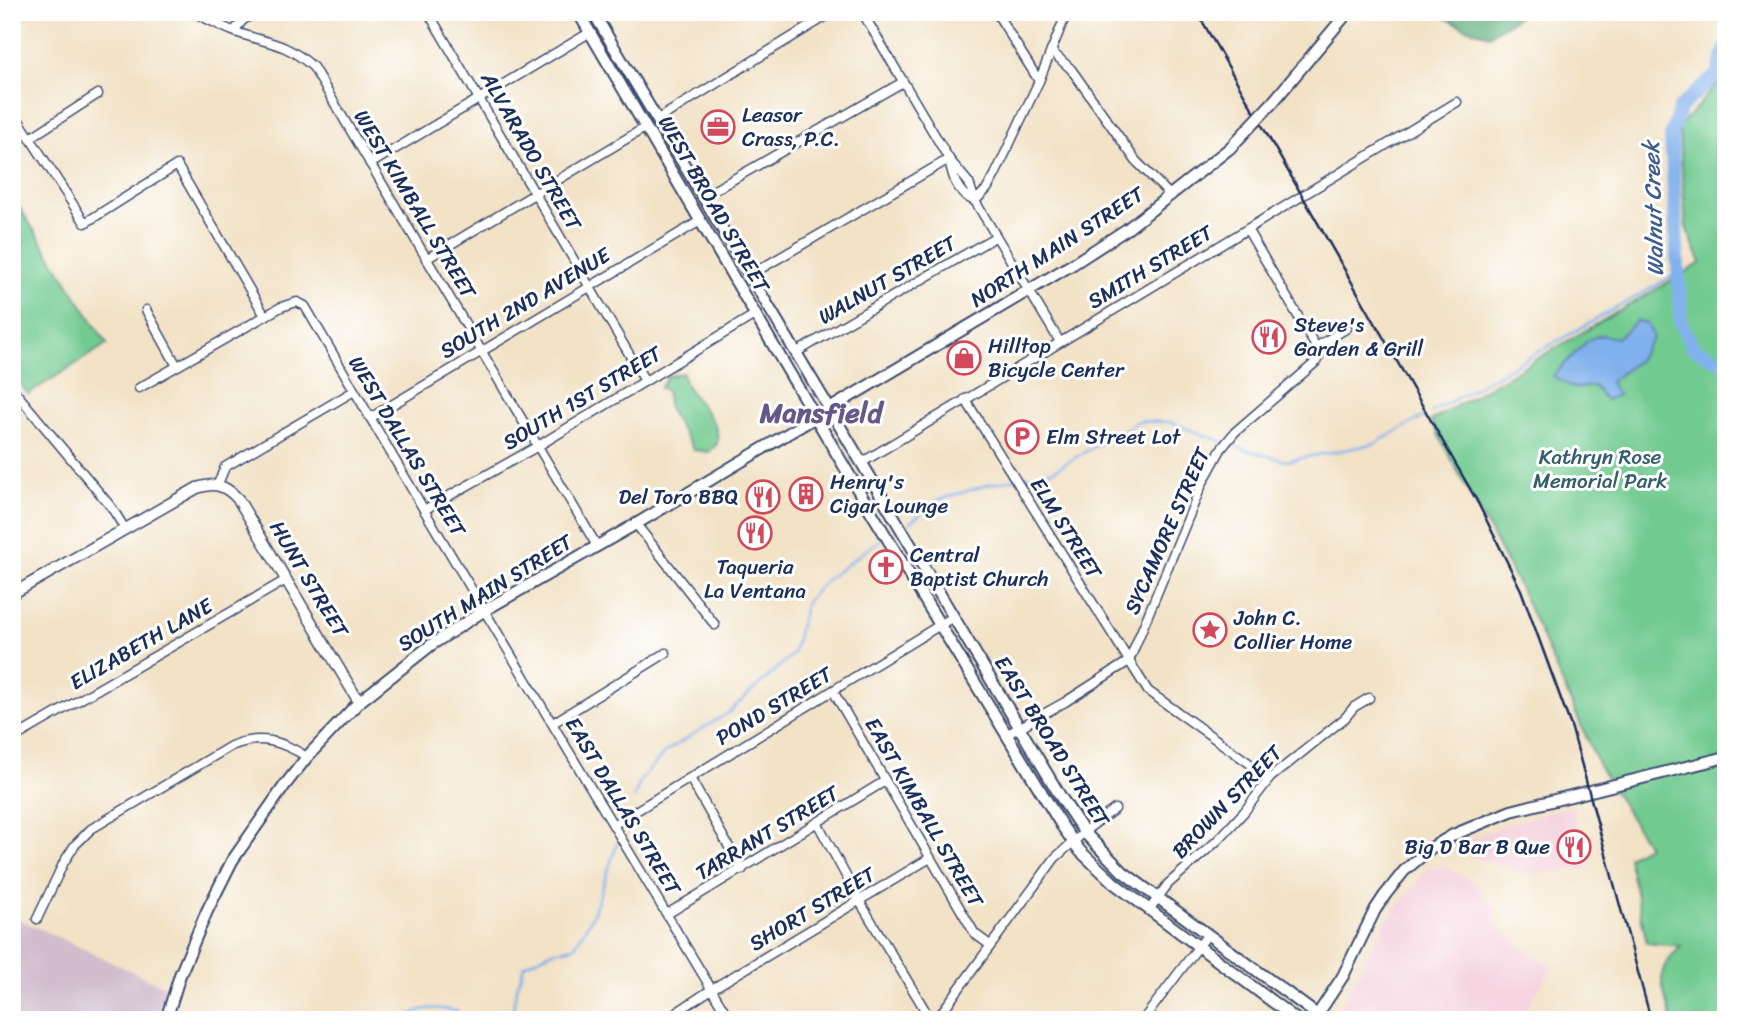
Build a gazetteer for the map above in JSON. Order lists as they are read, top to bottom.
{
  "streets": {
    "main road": [
      "WEST BROAD STREET",
      "NORTH MAIN STREET",
      "SOUTH MAIN STREET",
      "EAST BROAD STREET"
    ],
    "street": [
      "ALVARADO STREET",
      "WEST KIMBALL STREET",
      "SMITH STREET",
      "WALNUT STREET",
      "SOUTH 2ND AVENUE",
      "SOUTH 1ST STREET",
      "WEST DALLAS STREET",
      "ELM STREET",
      "SYCAMORE STREET",
      "HUNT STREET",
      "ELIZABETH LANE",
      "POND STREET",
      "BROWN STREET",
      "EAST DALLAS STREET",
      "EAST KIMBALL STREET",
      "TARRANT STREET",
      "SHORT STREET"
    ]
  },
  "crossings": [
    ["ALVARADO STREET", "SOUTH 2ND AVENUE"],
    ["ALVARADO STREET", "SOUTH 1ST STREET"],
    ["WEST KIMBALL STREET", "SOUTH 2ND AVENUE"],
    ["WEST KIMBALL STREET", "SOUTH 1ST STREET"],
    ["WEST KIMBALL STREET", "SOUTH MAIN STREET"],
    ["WEST BROAD STREET", "NORTH MAIN STREET"],
    ["WEST BROAD STREET", "WALNUT STREET"],
    ["WEST BROAD STREET", "SOUTH 2ND AVENUE"],
    ["WEST BROAD STREET", "SOUTH 1ST STREET"],
    ["WEST BROAD STREET", "SOUTH MAIN STREET"],
    ["WEST BROAD STREET", "EAST BROAD STREET"],
    ["NORTH MAIN STREET", "SOUTH MAIN STREET"],
    ["NORTH MAIN STREET", "EAST BROAD STREET"],
    ["SMITH STREET", "ELM STREET"],
    ["SMITH STREET", "EAST BROAD STREET"],
    ["SOUTH 2ND AVENUE", "WEST DALLAS STREET"],
    ["SOUTH 1ST STREET", "WEST DALLAS STREET"],
    ["WEST DALLAS STREET", "SOUTH MAIN STREET"],
    ["WEST DALLAS STREET", "EAST DALLAS STREET"],
    ["ELM STREET", "SYCAMORE STREET"],
    ["ELM STREET", "BROWN STREET"],
    ["HUNT STREET", "SOUTH MAIN STREET"],
    ["HUNT STREET", "ELIZABETH LANE"],
    ["SOUTH MAIN STREET", "EAST BROAD STREET"],
    ["SOUTH MAIN STREET", "EAST DALLAS STREET"],
    ["POND STREET", "EAST BROAD STREET"],
    ["POND STREET", "EAST DALLAS STREET"],
    ["POND STREET", "EAST KIMBALL STREET"],
    ["EAST BROAD STREET", "BROWN STREET"],
    ["EAST DALLAS STREET", "TARRANT STREET"],
    ["EAST DALLAS STREET", "SHORT STREET"],
    ["EAST KIMBALL STREET", "TARRANT STREET"],
    ["EAST KIMBALL STREET", "SHORT STREET"]
  ],
  "districts": ["Mansfield"],
  "water": ["Walnut Creek"],
  "parks": ["Kathryn Rose Memorial Park"],
  "places": {
    "office": ["Leasor Crass, P.C."],
    "restaurant": [
      "Steve's Garden & Grill",
      "Del Toro BBQ",
      "Taqueria La Ventana",
      "Big D Bar B Que"
    ],
    "shop": ["Hilltop Bicycle Center"],
    "parking": ["Elm Street Lot"],
    "building": ["Henry's Cigar Lounge"],
    "church": ["Central Baptist Church"],
    "place": ["John C. Collier Home"]
  }
}
